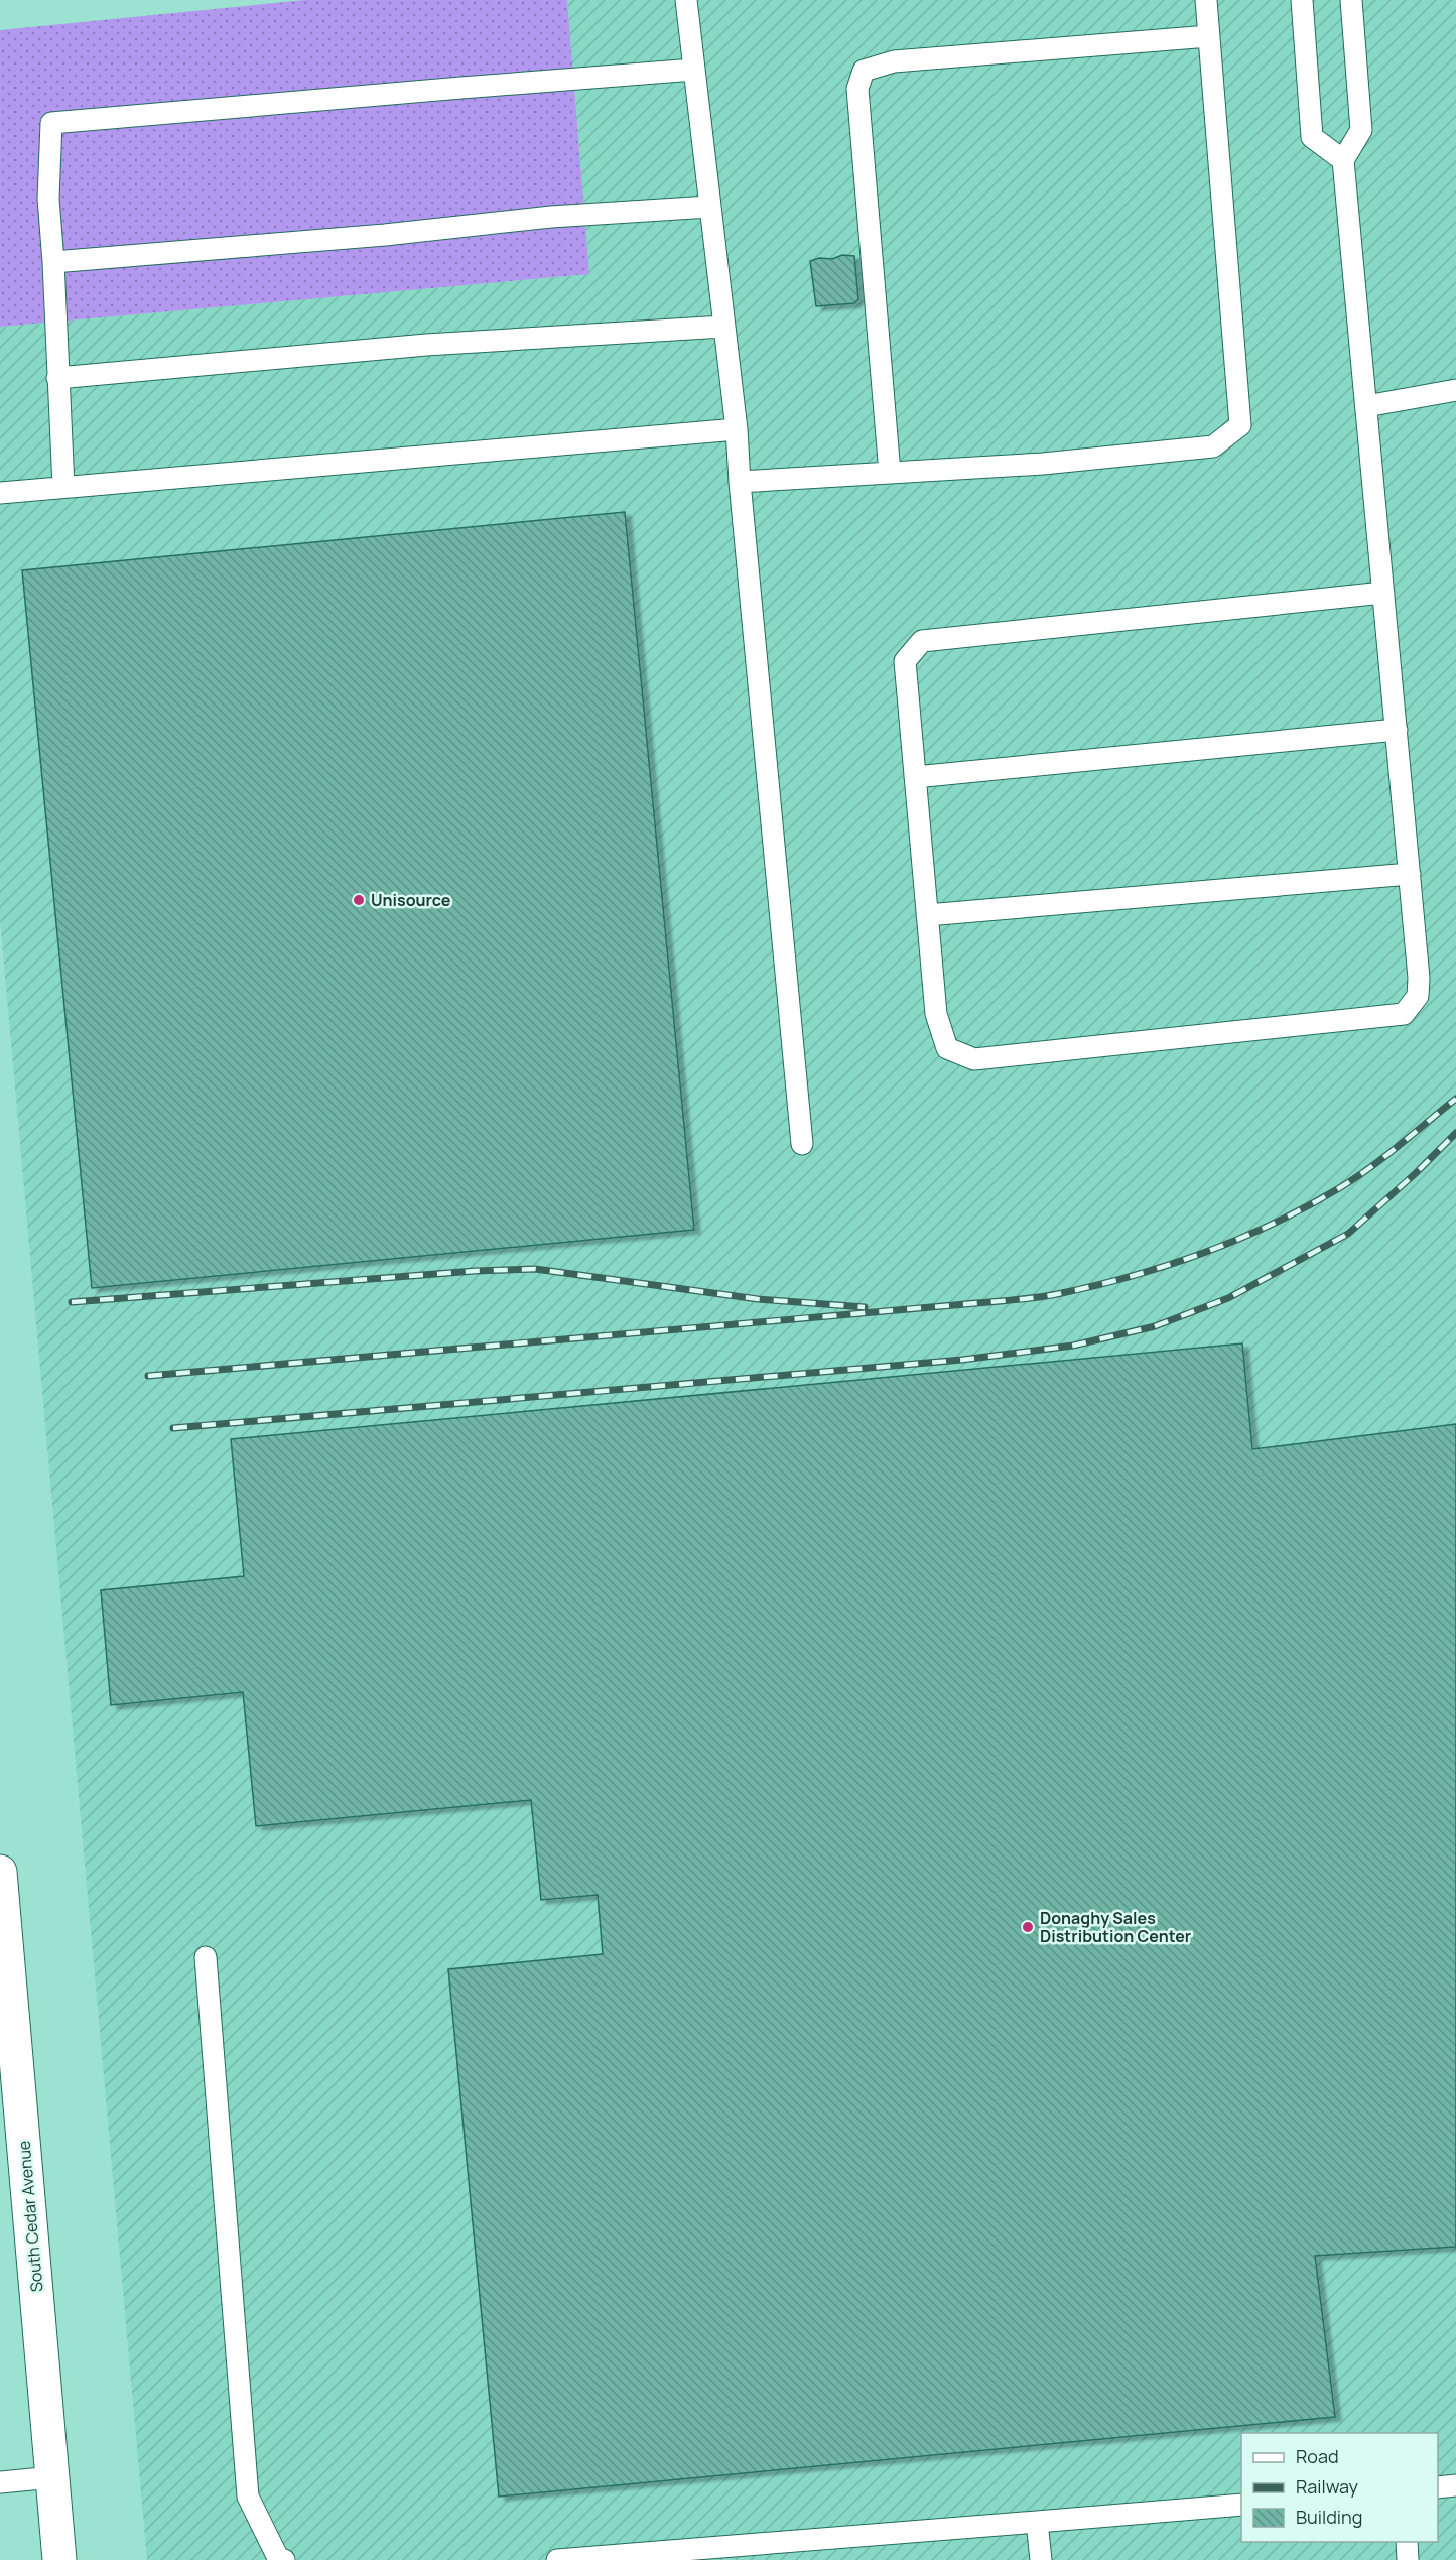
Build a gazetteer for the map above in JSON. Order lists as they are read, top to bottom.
{
  "streets": {
    "main road": ["South Cedar Avenue"]
  },
  "places": ["Unisource", "Donaghy Sales Distribution Center"],
  "legend": ["Road", "Railway", "Building"]
}
